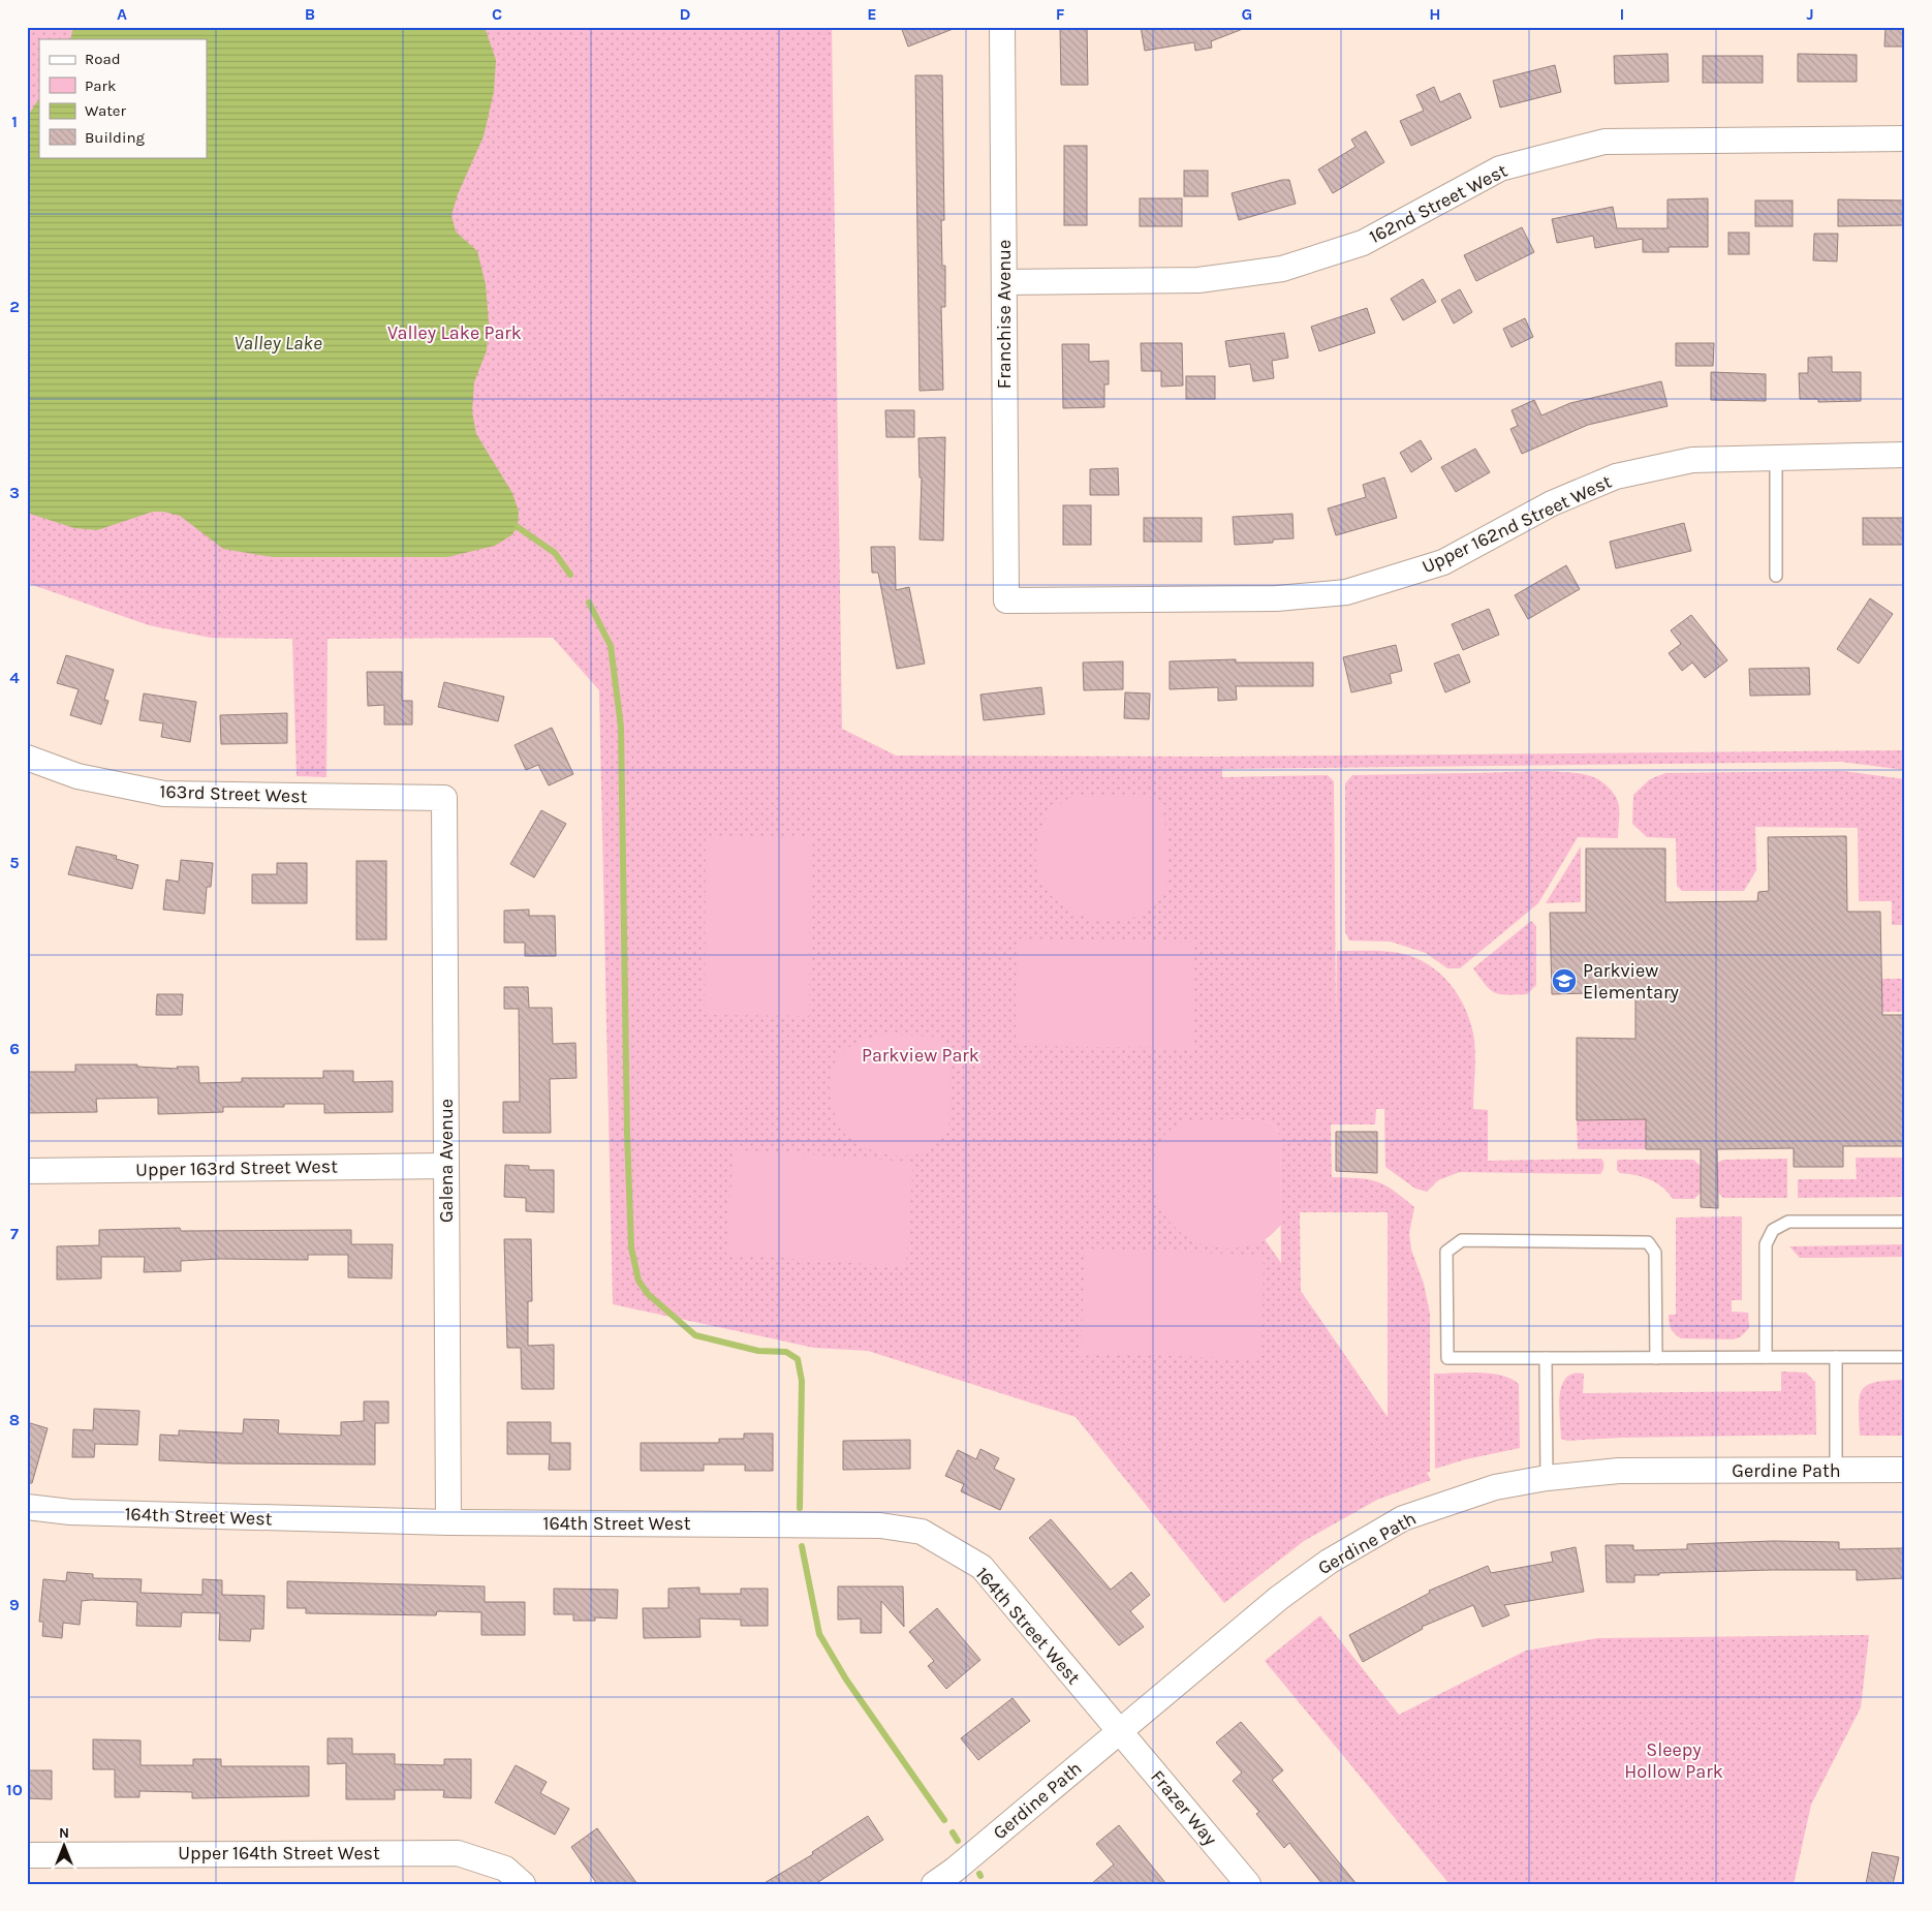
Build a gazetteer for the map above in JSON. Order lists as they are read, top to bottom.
{
  "streets": {
    "street": [
      "162nd Street West",
      "Franchise Avenue",
      "Upper 162nd Street West",
      "163rd Street West",
      "Galena Avenue",
      "Upper 163rd Street West",
      "Gerdine Path",
      "164th Street West",
      "Frazer Way",
      "Upper 164th Street West"
    ]
  },
  "crossings": [
    ["162nd Street West", "Franchise Avenue"],
    ["Franchise Avenue", "Upper 162nd Street West"],
    ["163rd Street West", "Galena Avenue"],
    ["Galena Avenue", "Upper 163rd Street West"],
    ["Galena Avenue", "164th Street West"],
    ["Gerdine Path", "164th Street West"],
    ["Gerdine Path", "Frazer Way"],
    ["164th Street West", "Frazer Way"]
  ],
  "water": ["Valley Lake"],
  "parks": ["Valley Lake Park", "Parkview Park", "Sleepy Hollow Park"],
  "places": {
    "school or university": ["Parkview Elementary"]
  },
  "legend": [
    "Road",
    "Park",
    "Water",
    "Building"
  ],
  "north": "top",
  "grid": {
    "columns": [
      "A",
      "B",
      "C",
      "D",
      "E",
      "F",
      "G",
      "H",
      "I",
      "J"
    ],
    "rows": [
      "1",
      "2",
      "3",
      "4",
      "5",
      "6",
      "7",
      "8",
      "9",
      "10"
    ]
  }
}
